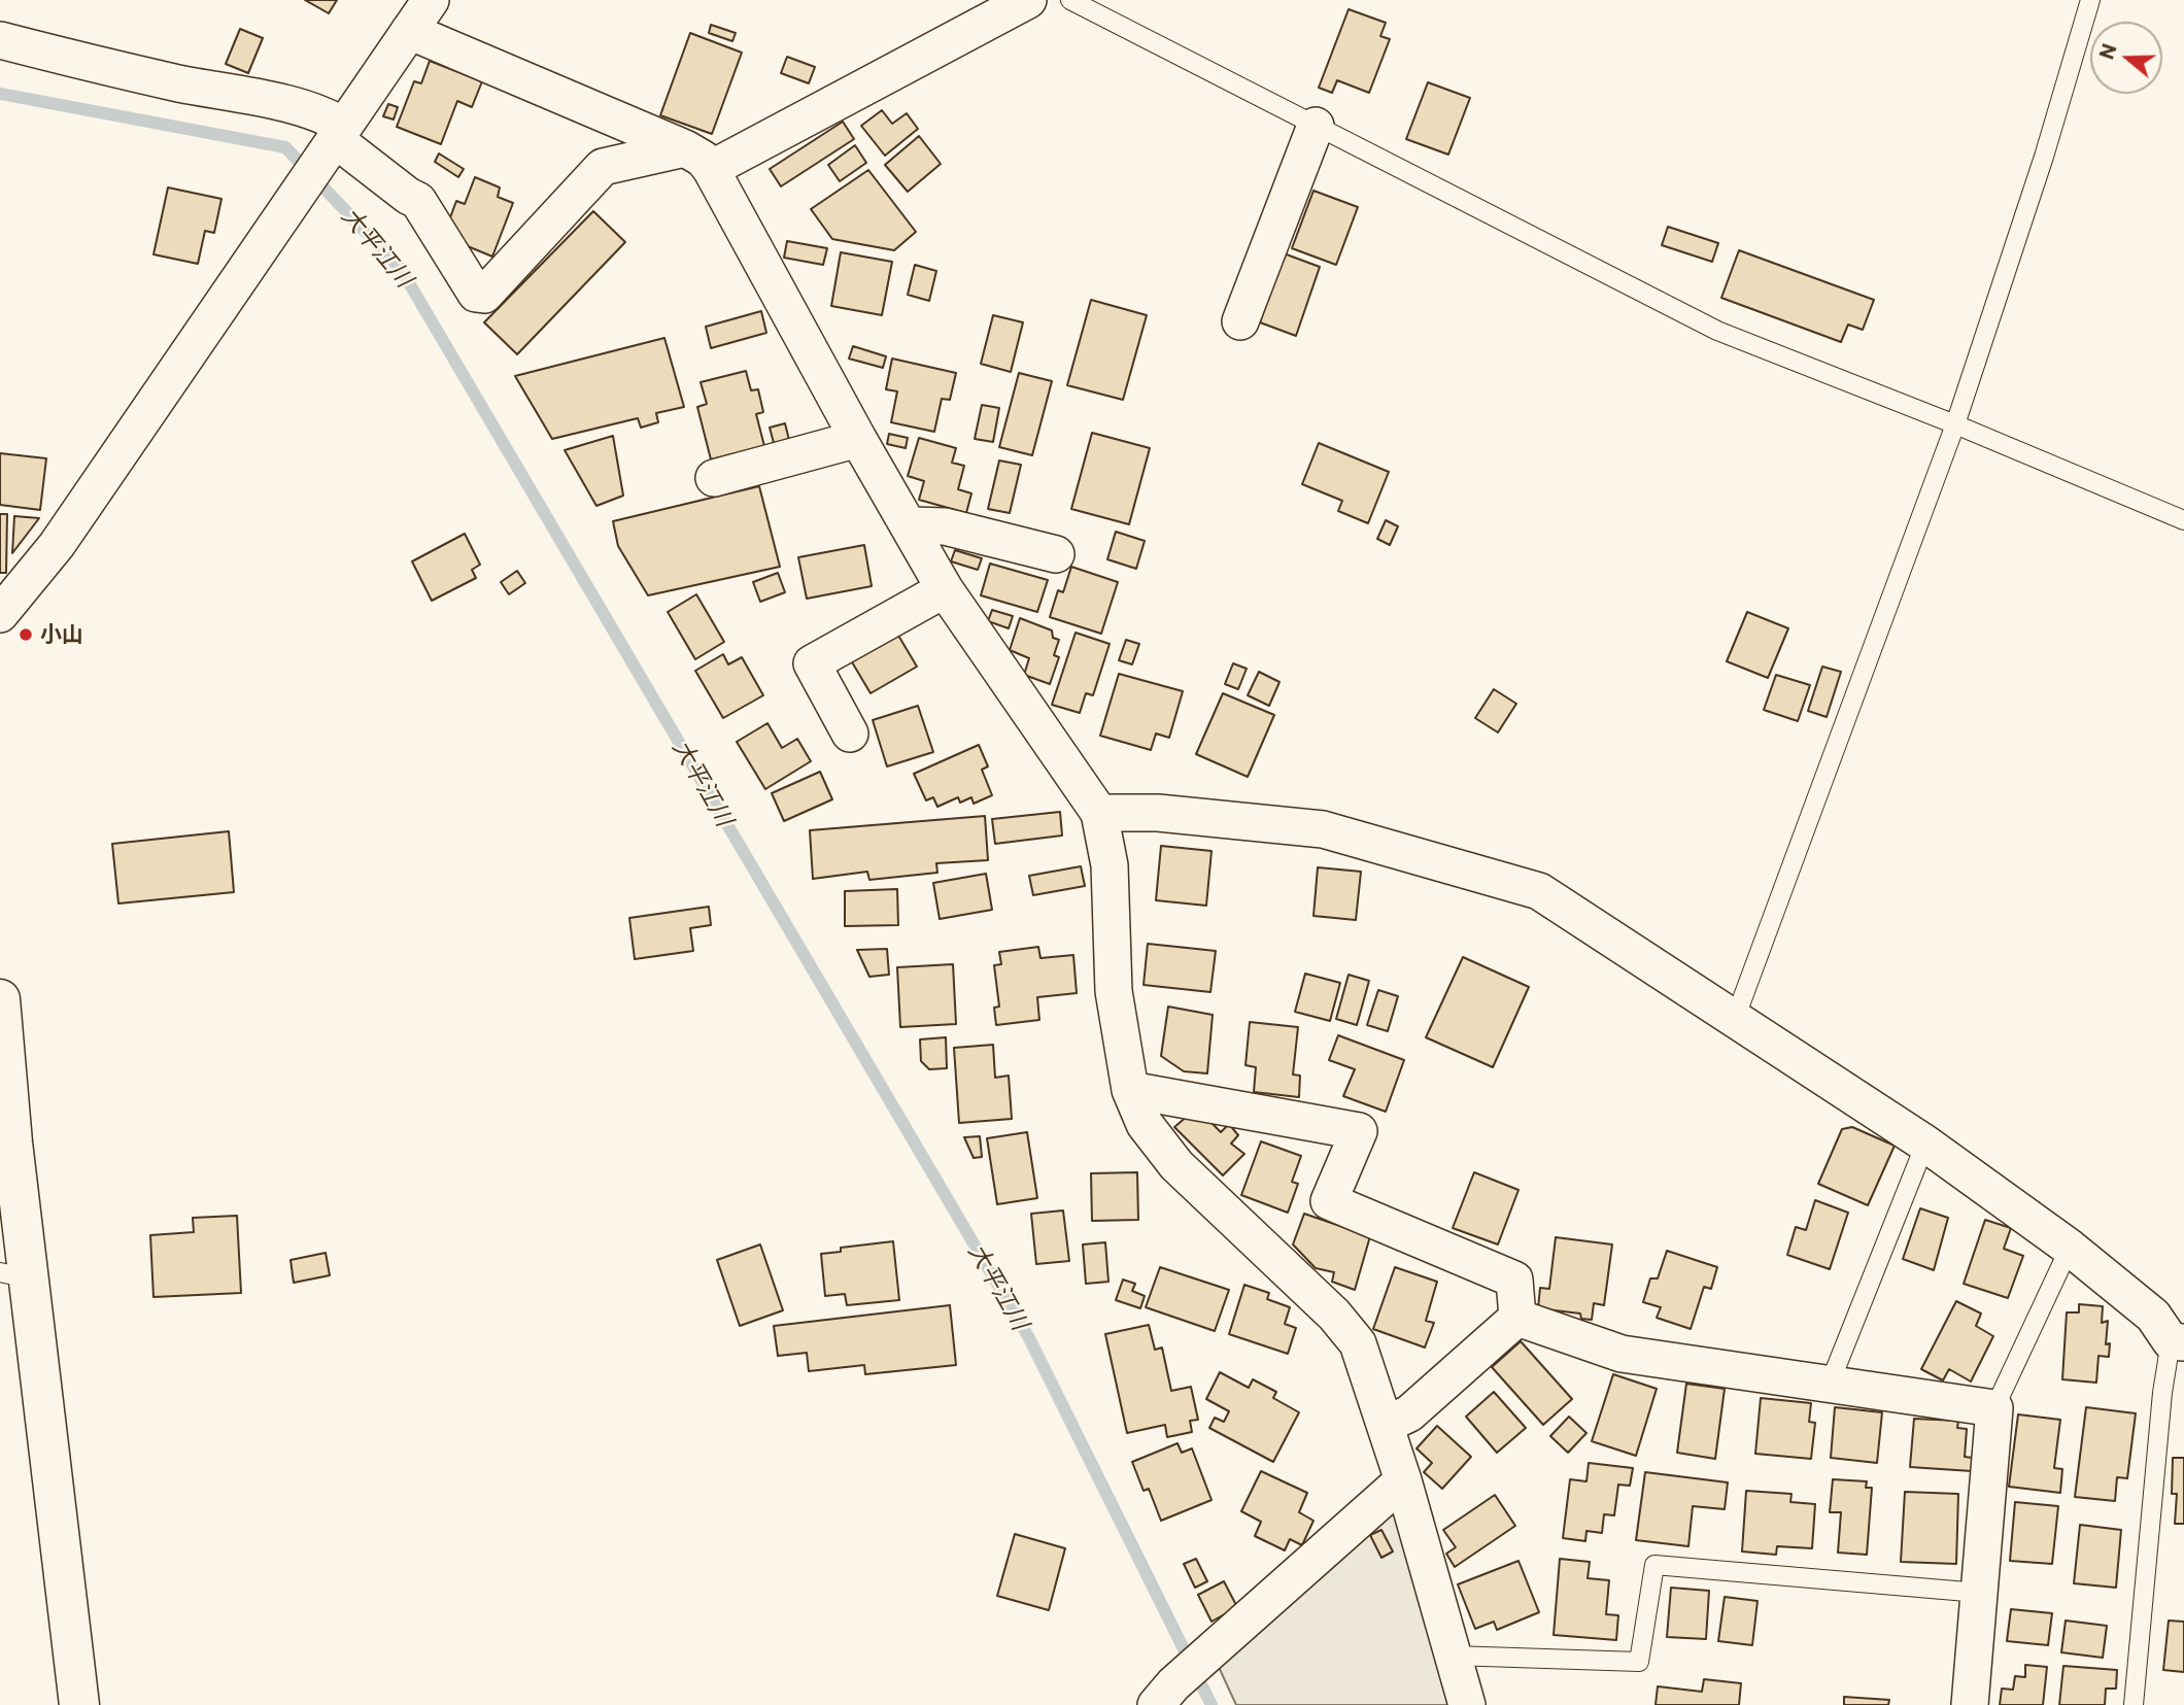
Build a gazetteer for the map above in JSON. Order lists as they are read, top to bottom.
{
  "water": ["大平江川"],
  "places": ["小山"],
  "north": "left"
}
